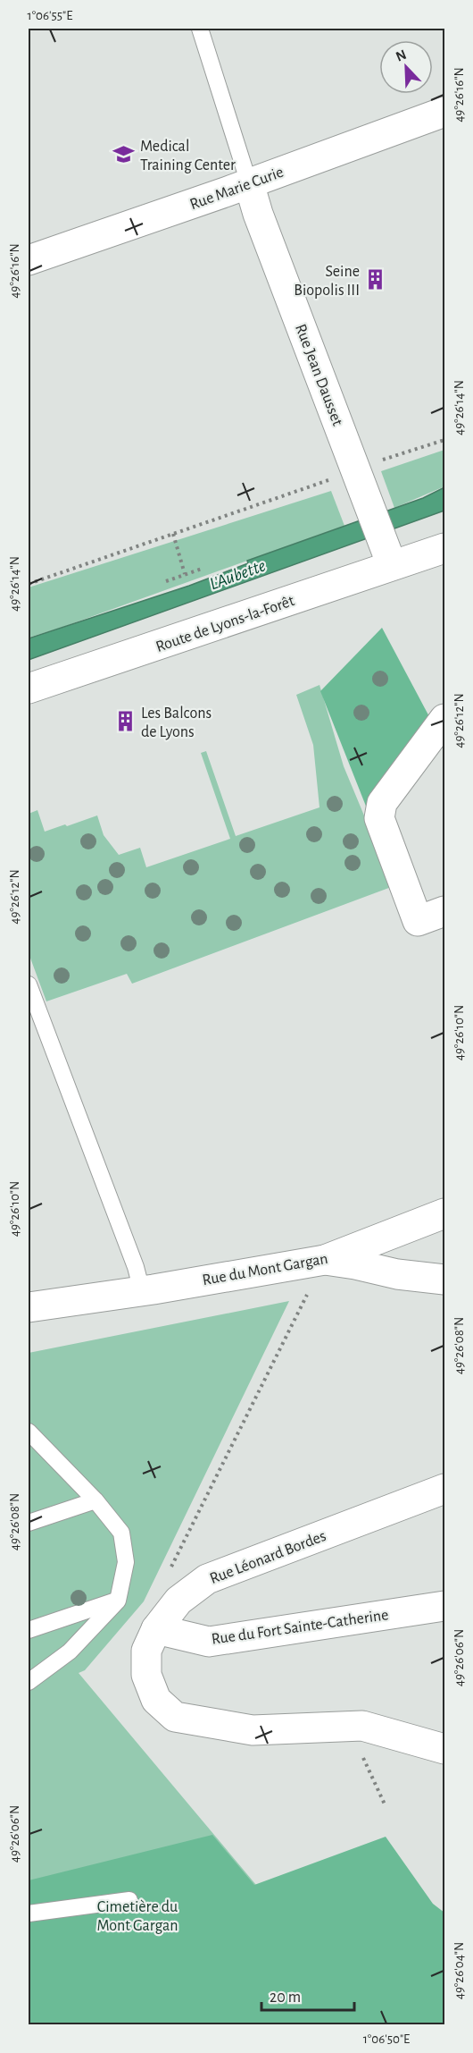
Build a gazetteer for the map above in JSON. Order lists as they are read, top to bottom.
{
  "streets": {
    "street": [
      "Rue Marie Curie",
      "Rue Jean Dausset",
      "Route de Lyons-la-Forêt",
      "Rue du Mont Gargan",
      "Rue Léonard Bordes",
      "Rue du Fort Sainte-Catherine"
    ]
  },
  "crossings": [
    ["Rue Marie Curie", "Rue Jean Dausset"],
    ["Rue Jean Dausset", "Route de Lyons-la-Forêt"],
    ["Rue Léonard Bordes", "Rue du Fort Sainte-Catherine"]
  ],
  "water": ["L'Aubette"],
  "parks": ["Cimetière du Mont Gargan"],
  "places": {
    "school or university": ["Medical Training Center"],
    "building": ["Seine Biopolis III", "Les Balcons de Lyons"]
  },
  "scale_bar": "20 m",
  "north": "top left",
  "coordinates": [
    "1°06'55\"E",
    "49°26'16\"N",
    "49°26'14\"N",
    "49°26'12\"N",
    "49°26'10\"N",
    "49°26'08\"N",
    "49°26'06\"N",
    "49°26'04\"N",
    "1°06'50\"E"
  ]
}
